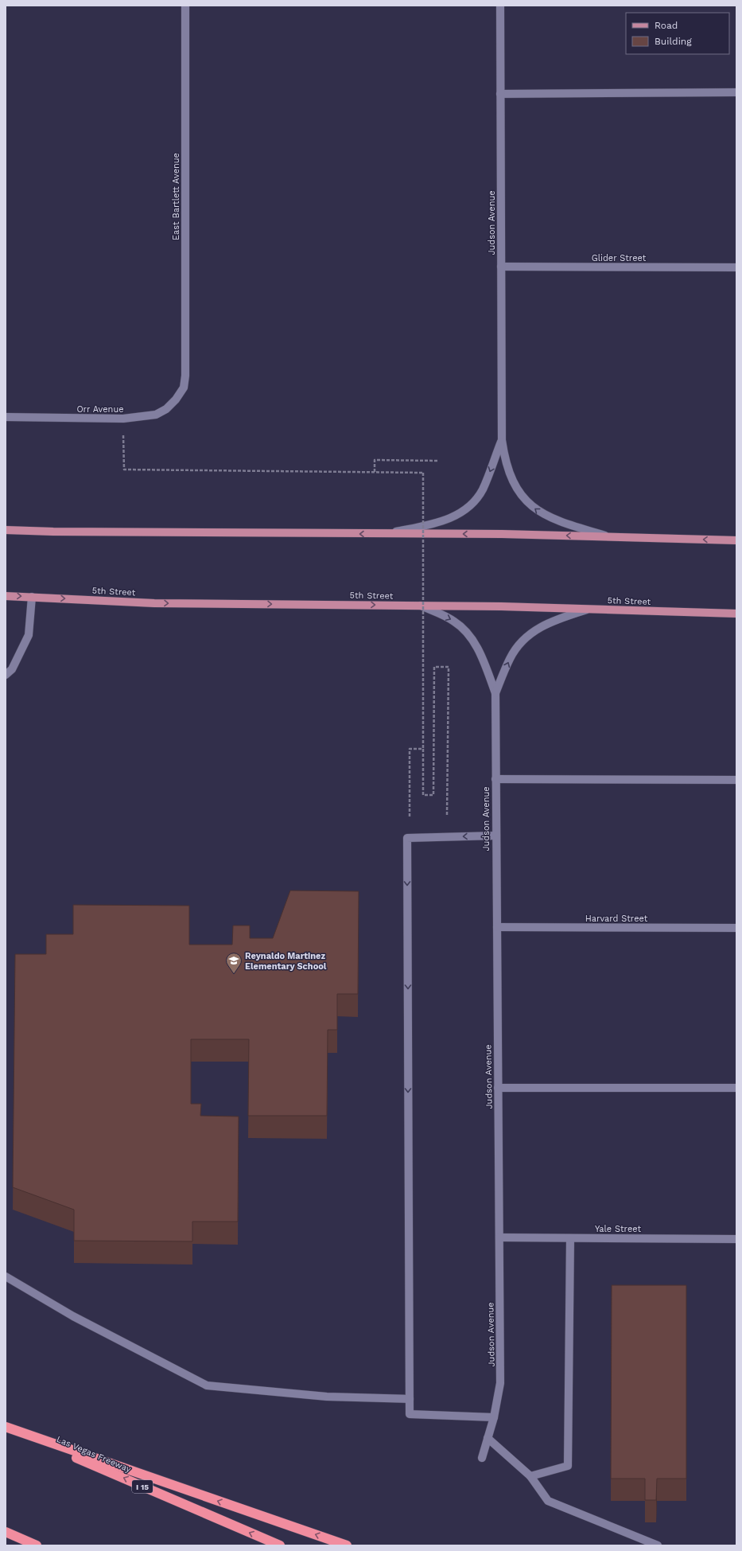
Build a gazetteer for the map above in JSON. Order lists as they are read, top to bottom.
{
  "streets": {
    "highway": ["Las Vegas Freeway", "I 15"],
    "main road": ["5th Street"],
    "street": [
      "East Bartlett Avenue",
      "Judson Avenue",
      "Glider Street",
      "Orr Avenue",
      "Harvard Street",
      "Yale Street"
    ]
  },
  "crossings": [
    ["East Bartlett Avenue", "Orr Avenue"],
    ["Judson Avenue", "Glider Street"],
    ["Judson Avenue", "5th Street"],
    ["Judson Avenue", "Harvard Street"],
    ["Judson Avenue", "Yale Street"]
  ],
  "places": {
    "school or university": ["Reynaldo Martinez Elementary School"]
  },
  "legend": ["Road", "Building"]
}
